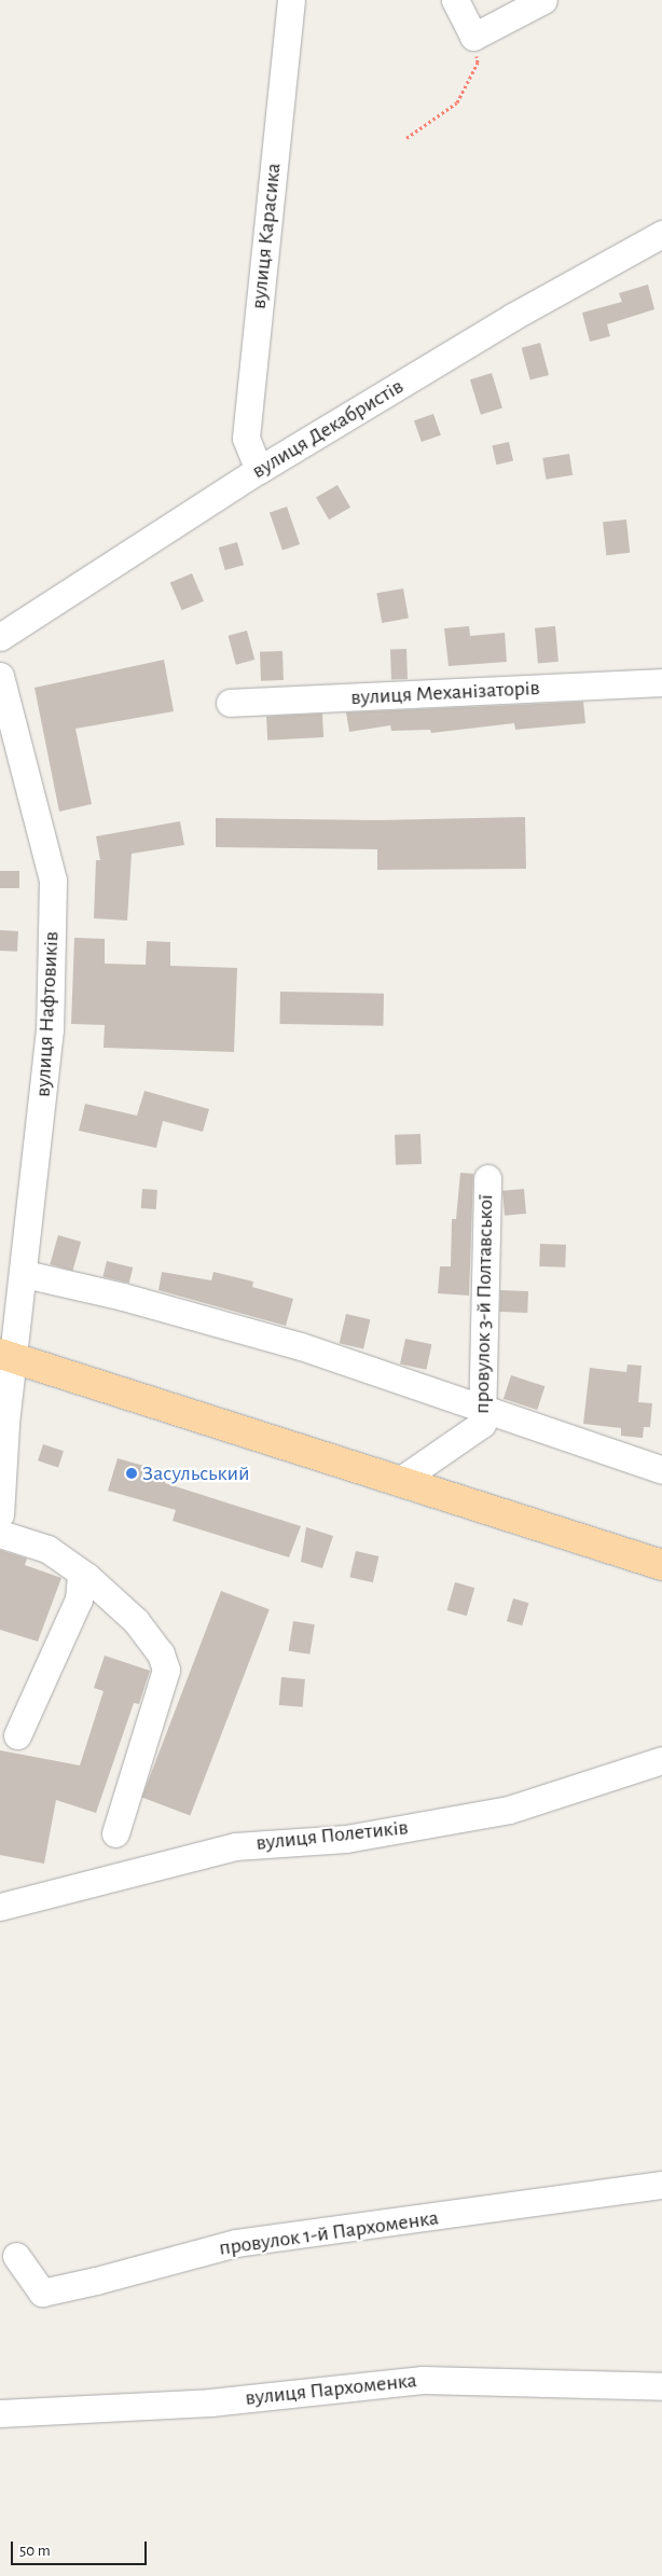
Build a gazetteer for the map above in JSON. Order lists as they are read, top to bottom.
{
  "streets": {
    "street": [
      "вулиця Карасика",
      "вулиця Декабристів",
      "вулиця Механізаторів",
      "вулиця Нафтовиків",
      "провулок 3-й Полтавської",
      "вулиця Полетиків",
      "провулок 1-й Пархоменка",
      "вулиця Пархоменка"
    ]
  },
  "crossings": [
    ["вулиця Карасика", "вулиця Декабристів"]
  ],
  "places": ["Засульський"],
  "scale_bar": "50 m"
}
